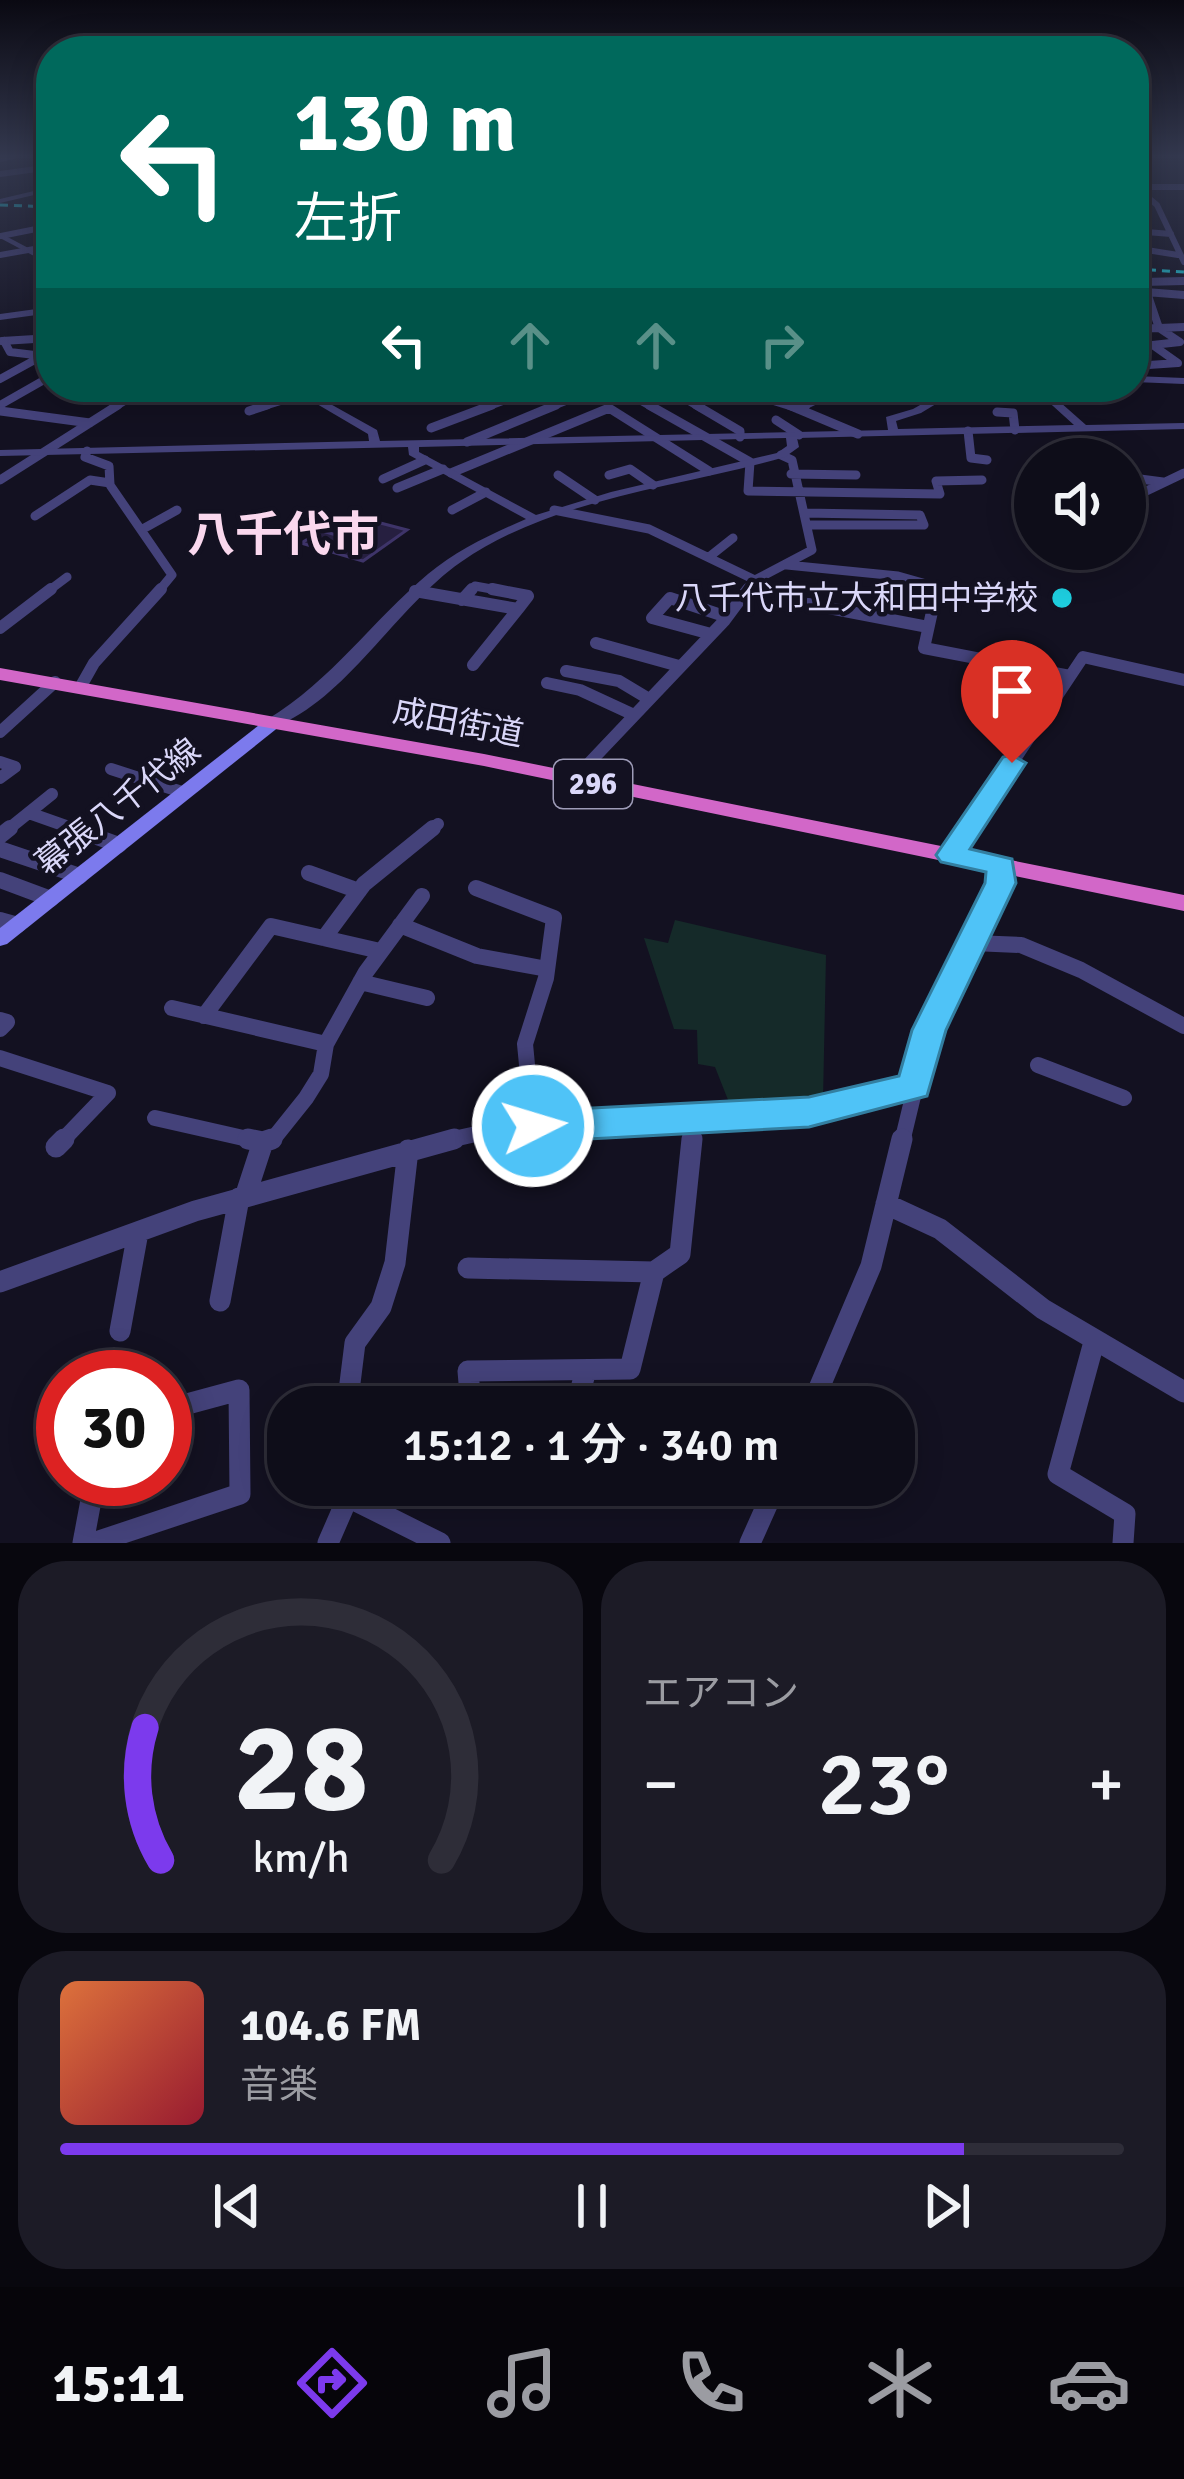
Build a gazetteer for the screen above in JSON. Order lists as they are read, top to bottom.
{
  "streets": {
    "highway": ["成田街道", "296"],
    "main road": ["幕張八千代線"]
  },
  "crossings": [
    ["成田街道", "幕張八千代線"]
  ],
  "districts": ["八千代市"],
  "places": ["八千代市立大和田中学校"],
  "page": {
    "turn": ["130 m", "左折"],
    "limit": "30",
    "trip": "15:12 · 1 分 · 340 m",
    "tile": "エアコン",
    "heat": ["−", "23°", "+"],
    "song": ["104.6 FM", "音楽"],
    "tabs": "15:11",
    "gauge": ["28", "km/h"]
  }
}
